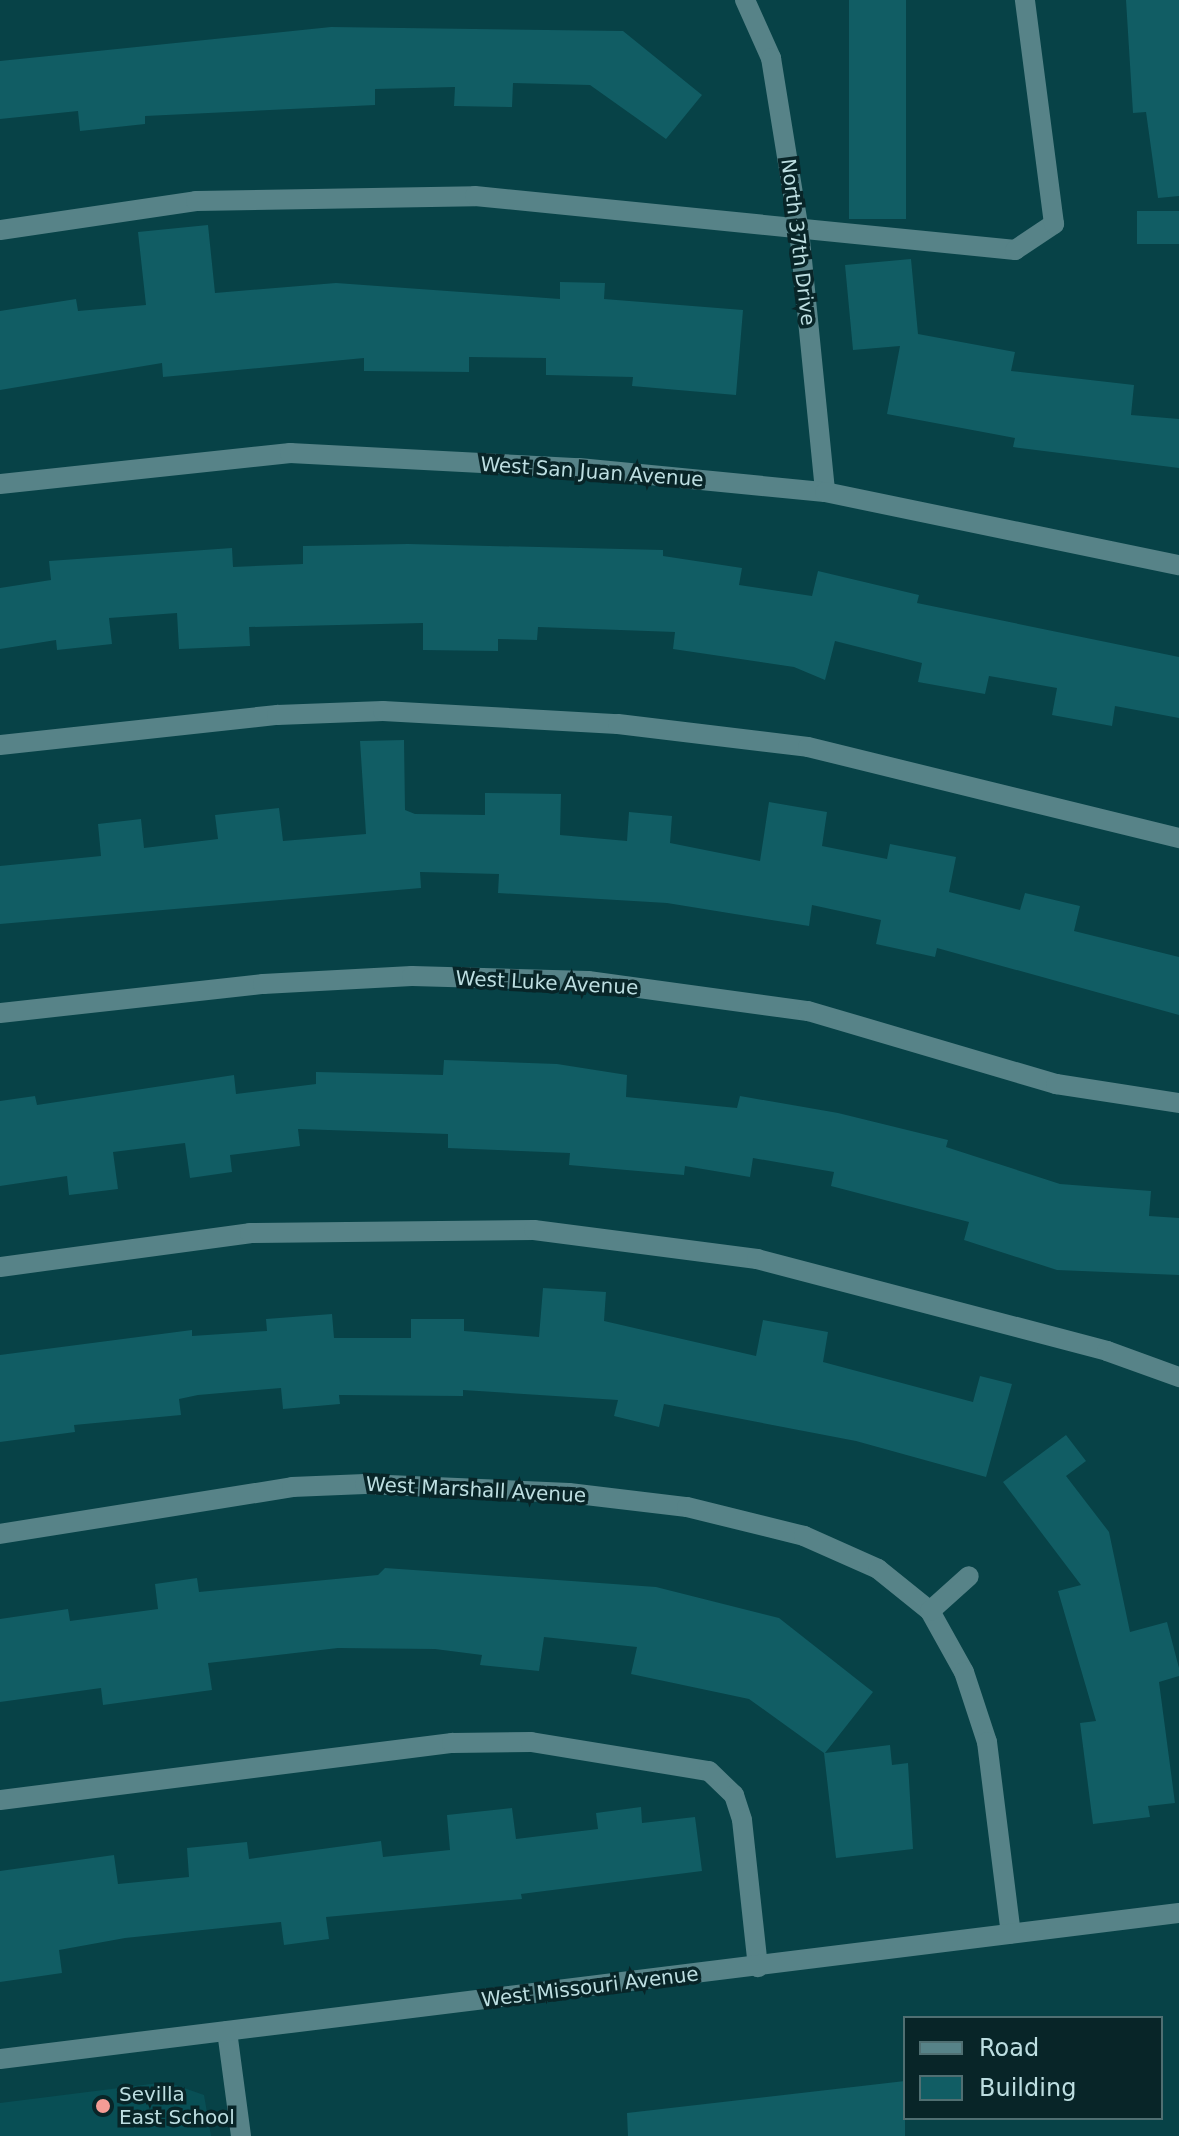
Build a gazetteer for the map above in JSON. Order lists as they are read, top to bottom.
{
  "streets": {
    "street": [
      "North 37th Drive",
      "West San Juan Avenue",
      "West Luke Avenue",
      "West Marshall Avenue",
      "West Missouri Avenue"
    ]
  },
  "crossings": [
    ["North 37th Drive", "West San Juan Avenue"],
    ["West Marshall Avenue", "West Missouri Avenue"]
  ],
  "places": ["Sevilla East School"],
  "legend": ["Road", "Building"]
}
